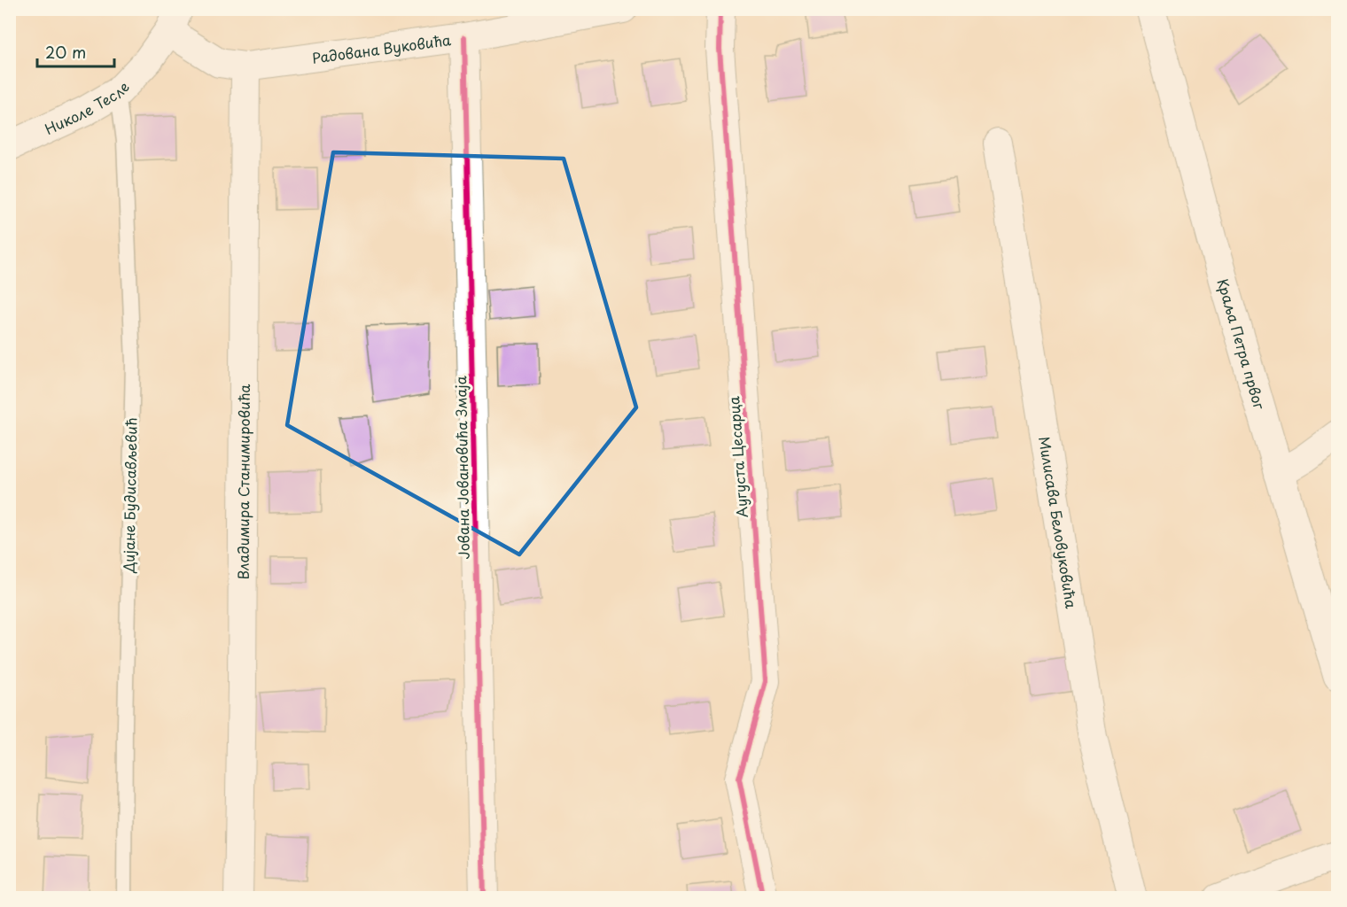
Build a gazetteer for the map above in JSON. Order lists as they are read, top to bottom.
{
  "streets": {
    "street": [
      "Радована Вуковића",
      "Николе Тесле",
      "Краља Петра првог",
      "Аугуста Цесарца",
      "Јована Јовановића Змаја",
      "Владимира Станимировића",
      "Милисава Беловуковића"
    ],
    "lane": ["Дијане Будисављевић"]
  },
  "crossings": [
    ["Радована Вуковића", "Николе Тесле"],
    ["Радована Вуковића", "Јована Јовановића Змаја"],
    ["Радована Вуковића", "Владимира Станимировића"],
    ["Николе Тесле", "Дијане Будисављевић"]
  ],
  "scale_bar": "20 m"
}
